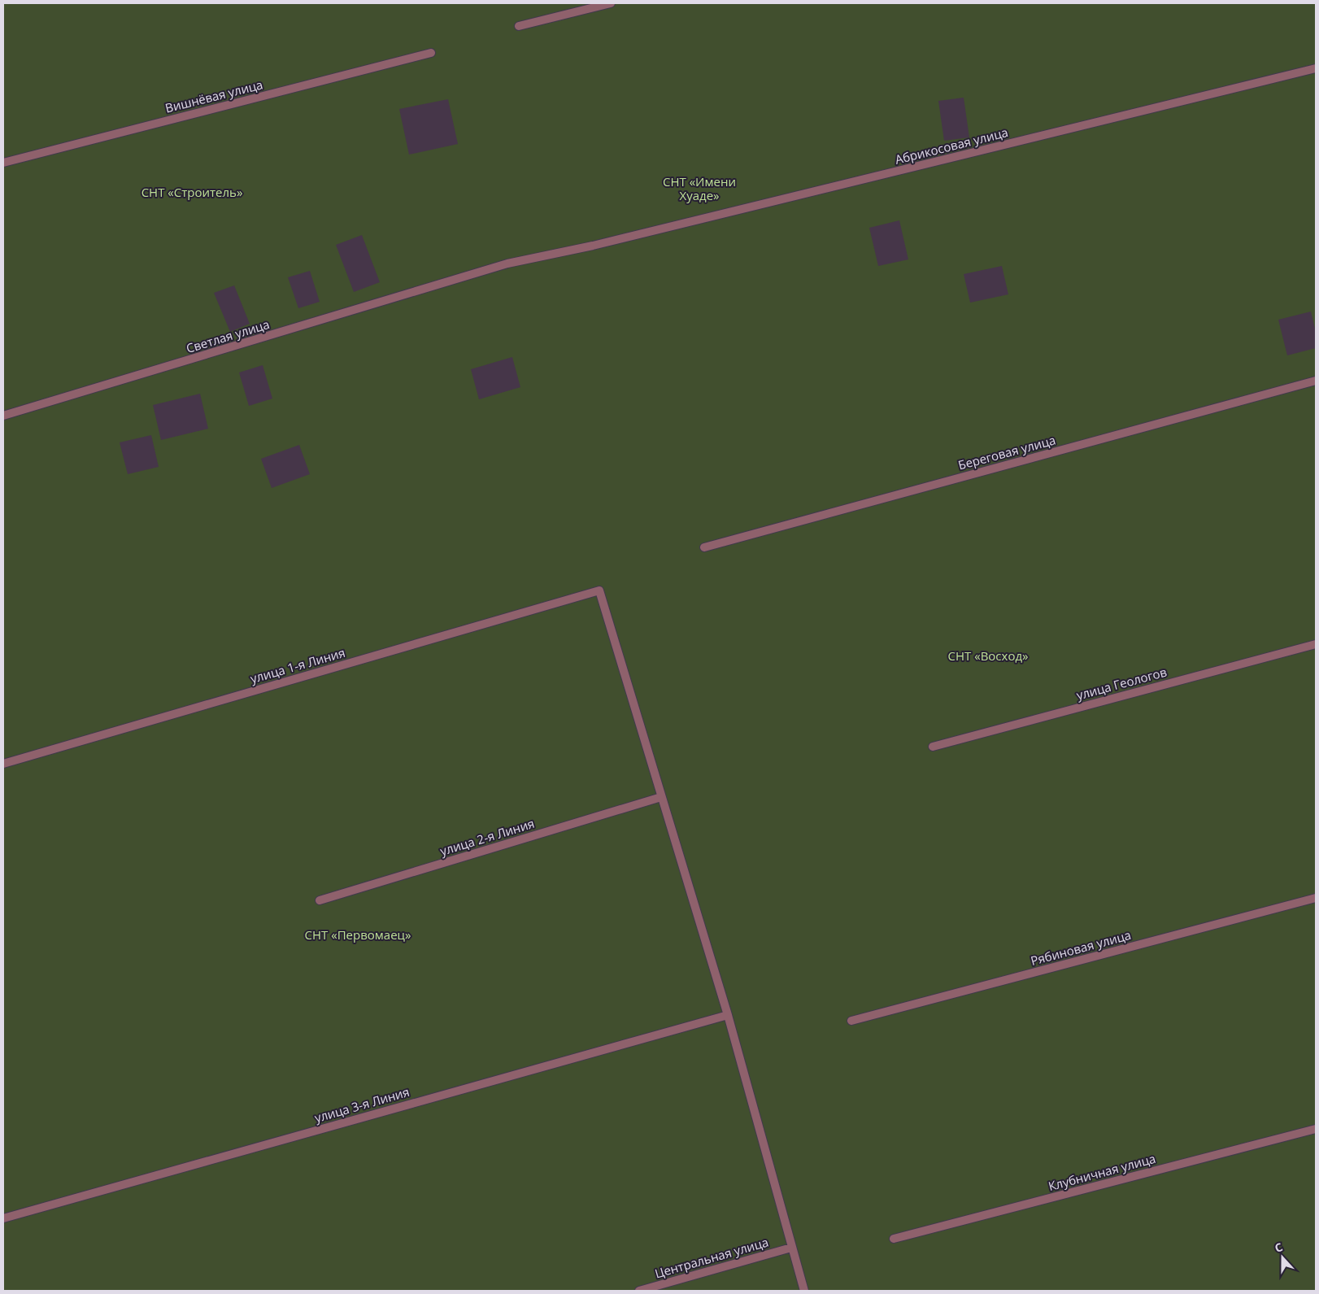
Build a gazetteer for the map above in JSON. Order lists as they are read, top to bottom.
{
  "streets": {
    "street": [
      "Вишнёвая улица",
      "Абрикосовая улица",
      "Светлая улица",
      "Береговая улица",
      "улица 1-я Линия",
      "улица Геологов",
      "улица 2-я Линия",
      "Рябиновая улица",
      "улица 3-я Линия",
      "Клубничная улица",
      "Центральная улица"
    ]
  },
  "crossings": [
    ["Абрикосовая улица", "Светлая улица"],
    ["улица 1-я Линия", "улица 2-я Линия"]
  ],
  "parks": [
    "СНТ «Имени Хуаде»",
    "СНТ «Строитель»",
    "СНТ «Восход»",
    "СНТ «Первомаец»"
  ],
  "north": "top"
}
